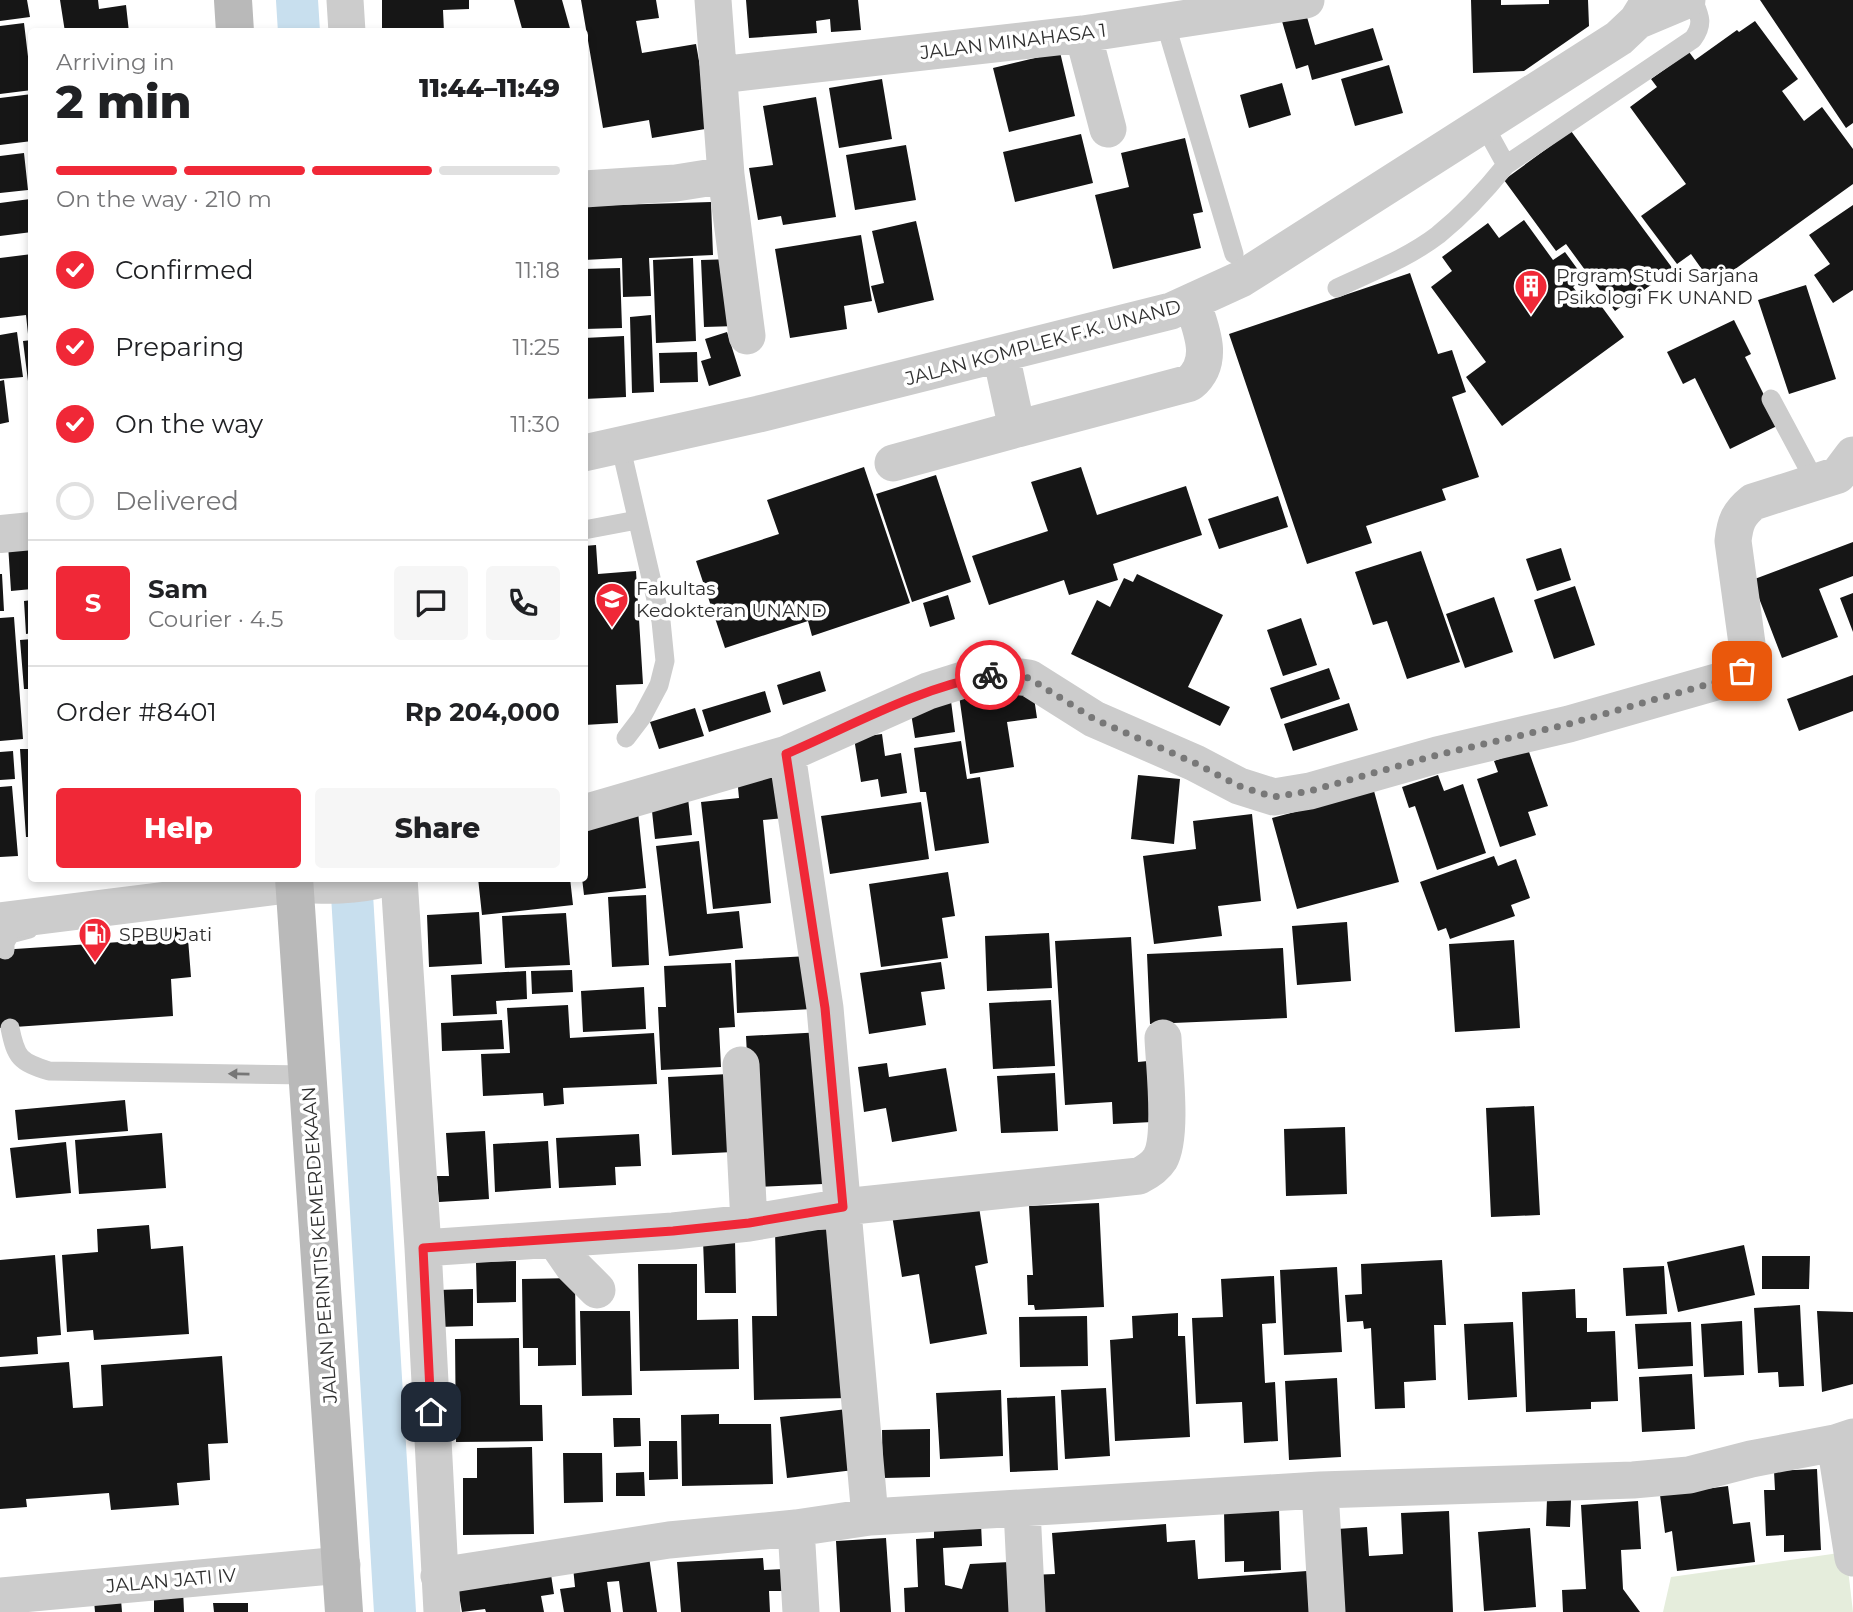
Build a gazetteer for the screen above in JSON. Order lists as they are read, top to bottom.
{
  "streets": {
    "main road": ["JALAN PERINTIS KEMERDEKAAN"],
    "street": ["JALAN MINAHASA 1", "JALAN KOMPLEK F.K. UNAND", "JALAN JATI IV"]
  },
  "crossings": [
    ["JALAN PERINTIS KEMERDEKAAN", "JALAN JATI IV"]
  ],
  "places": {
    "building": ["Prgram Studi Sarjana Psikologi FK UNAND"],
    "school or university": ["Fakultas Kedokteran UNAND"],
    "fuel station": ["SPBU Jati"]
  },
  "page": {
    "heading": ["2 min", "Arriving in", "11:44–11:49"],
    "panel": [
      "Sam",
      "Courier · 4.5",
      "Order #8401",
      "Rp 204,000"
    ],
    "bar": "On the way · 210 m",
    "list": [
      ["Confirmed", "11:18"],
      ["Preparing", "11:25"],
      ["On the way", "11:30"],
      "Delivered"
    ],
    "round": "S",
    "buttons": ["Help", "Share"]
  }
}
